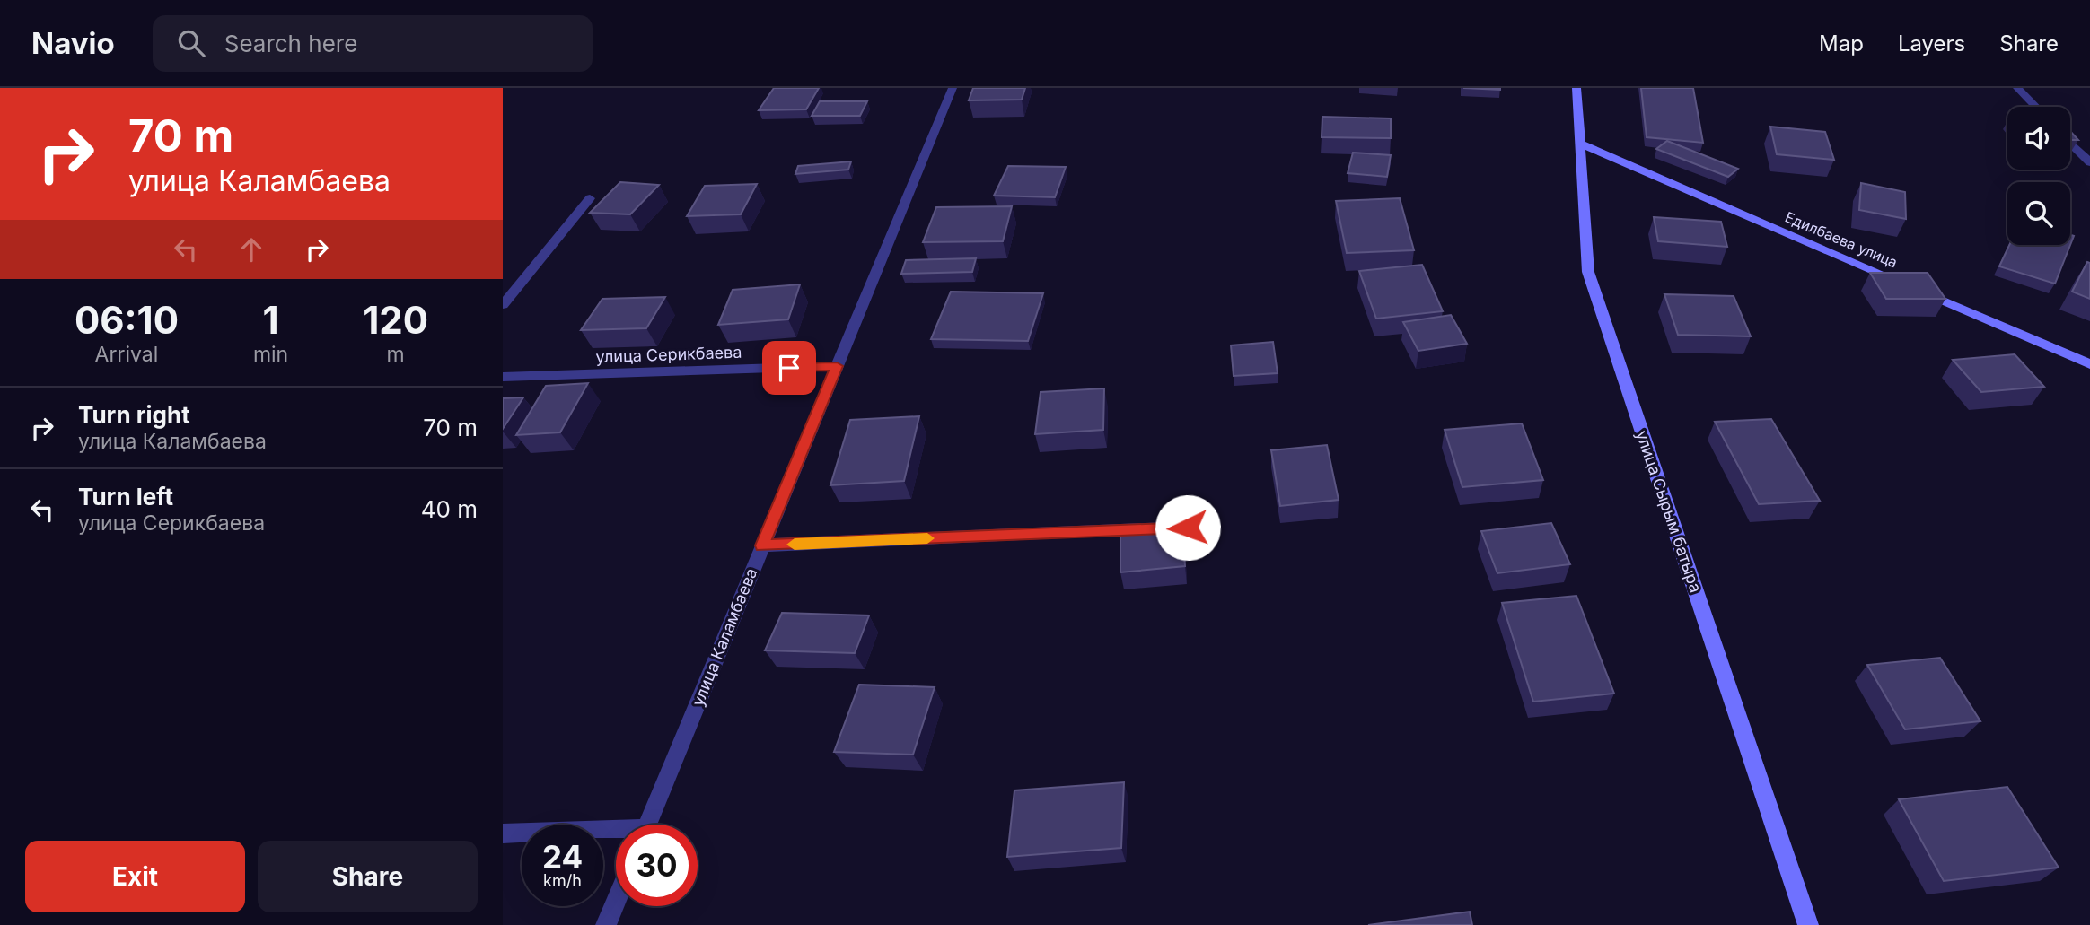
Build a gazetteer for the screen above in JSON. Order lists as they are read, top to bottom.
{
  "streets": {
    "street": [
      "Едилбаева улица",
      "улица Серикбаева",
      "улица Сырым батыра",
      "улица Каламбаева"
    ]
  },
  "crossings": [
    ["Едилбаева улица", "улица Сырым батыра"],
    ["улица Серикбаева", "улица Каламбаева"]
  ],
  "page": {
    "header": "Navio",
    "search": "Search here",
    "nav": ["Map", "Layers", "Share"],
    "turn": ["70 m", "улица Каламбаева"],
    "eta": [
      "06:10",
      "Arrival",
      "1",
      "min",
      "120",
      "m"
    ],
    "list": [
      {
        "name": "Turn right",
        "note": "улица Каламбаева",
        "value": "70 m"
      },
      {
        "name": "Turn left",
        "note": "улица Серикбаева",
        "value": "40 m"
      }
    ],
    "speed": "24 km/h",
    "limit": "30",
    "buttons": ["Exit", "Share"]
  }
}
